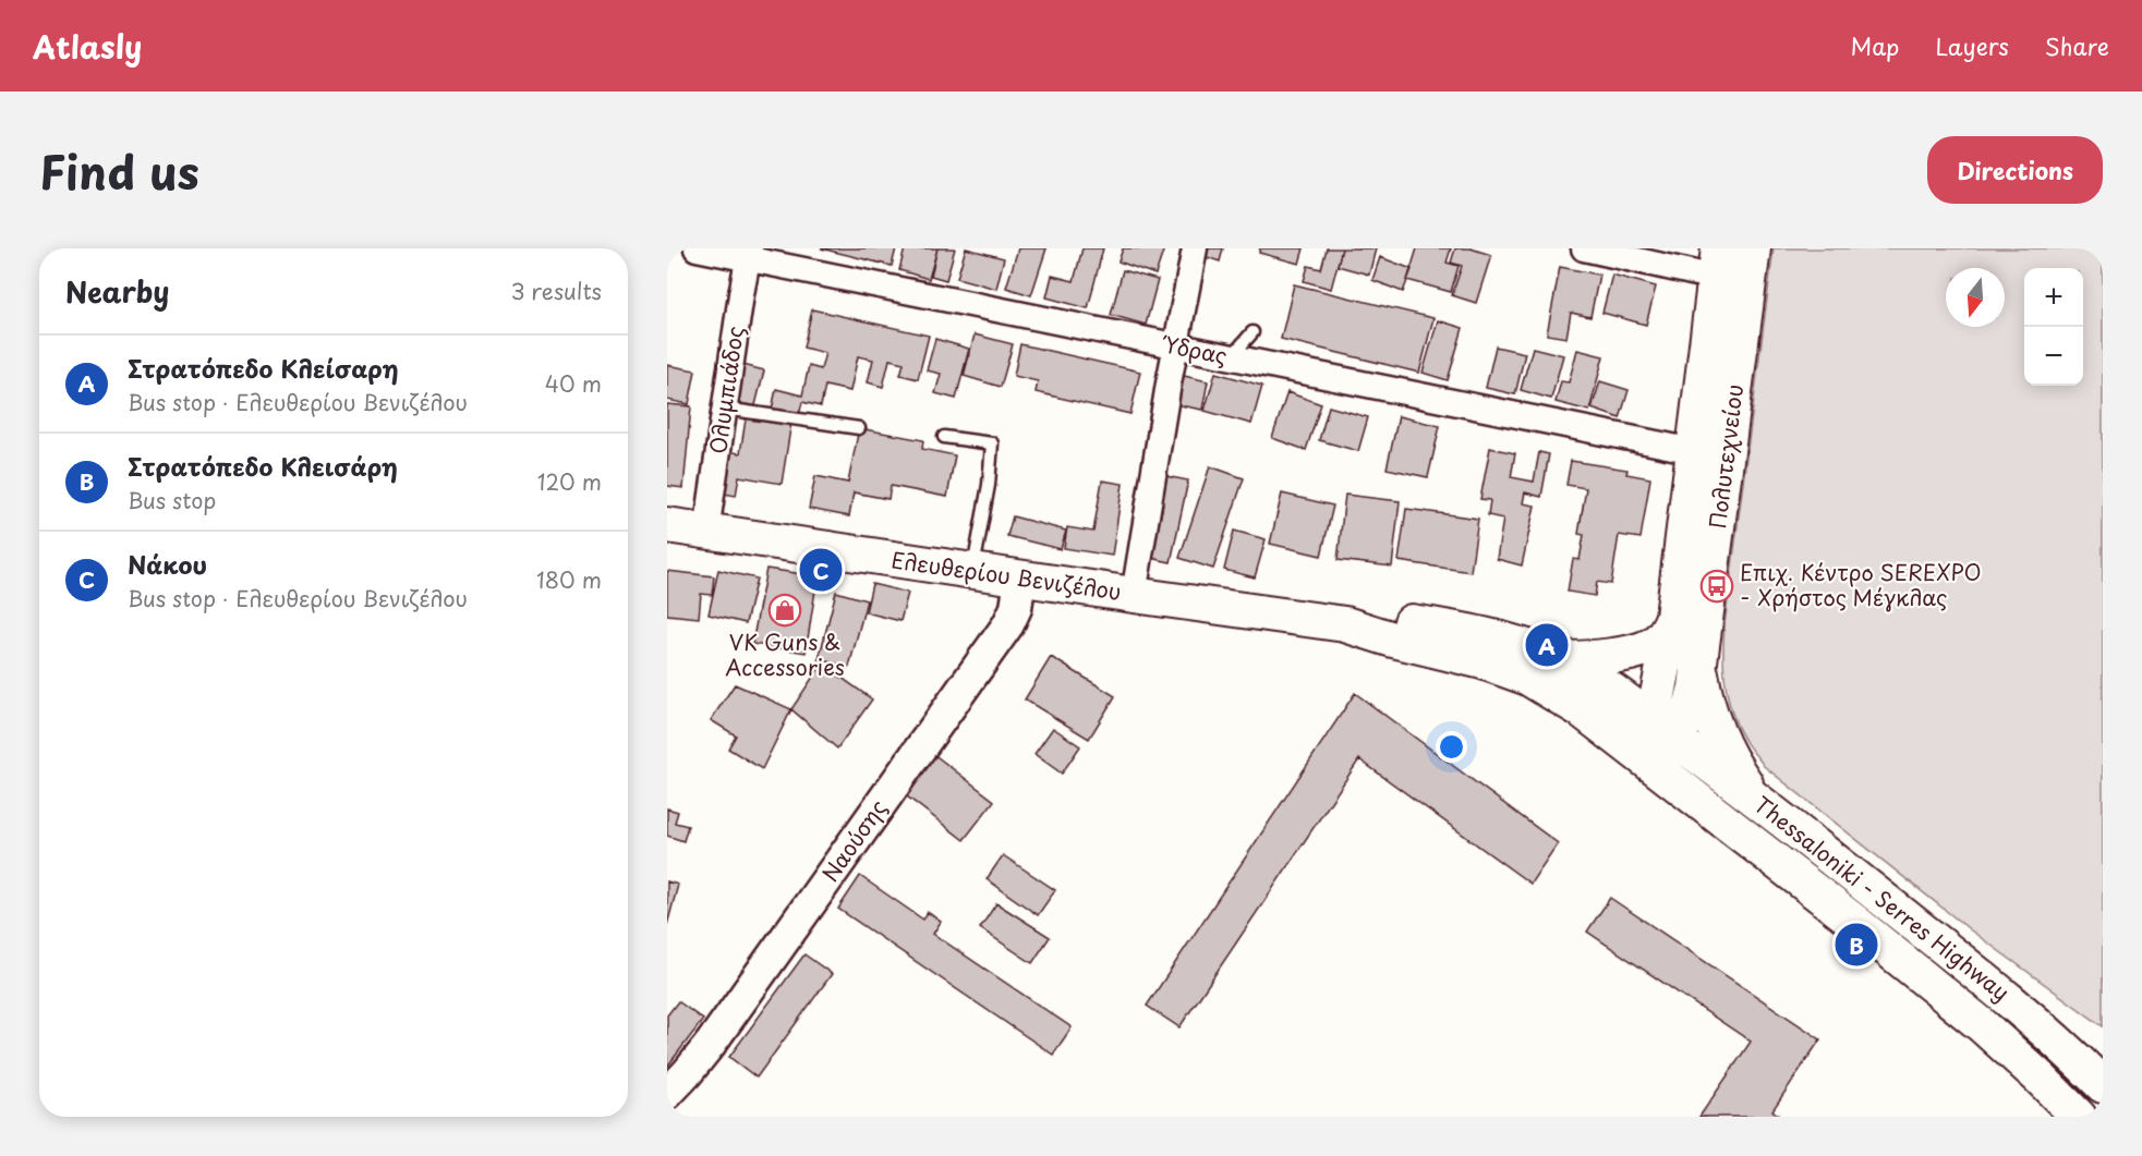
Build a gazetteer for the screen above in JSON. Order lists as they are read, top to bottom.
{
  "streets": {
    "main road": ["Πολυτεχνείου", "Ελευθερίου Βενιζέλου", "Thessaloniki - Serres Highway"],
    "street": ["Ύδρας", "Ολυμπιάδος", "Ναούσης"]
  },
  "crossings": [
    ["Ύδρας", "Ολυμπιάδος"],
    ["Ύδρας", "Πολυτεχνείου"],
    ["Ολυμπιάδος", "Ελευθερίου Βενιζέλου"],
    ["Πολυτεχνείου", "Ελευθερίου Βενιζέλου"],
    ["Πολυτεχνείου", "Thessaloniki - Serres Highway"],
    ["Ελευθερίου Βενιζέλου", "Ναούσης"],
    ["Ελευθερίου Βενιζέλου", "Thessaloniki - Serres Highway"]
  ],
  "places": {
    "bus stop": ["Επιχ. Κέντρο SEREXPO - Χρήστος Μέγκλας"],
    "shop": ["VK Guns & Accessories"]
  },
  "north": "bottom",
  "page": {
    "header": "Atlasly",
    "nav": ["Map", "Layers", "Share"],
    "title": "Find us",
    "buttons": "Directions",
    "heading": ["Nearby", "3 results"],
    "map_buttons": ["+", "−"],
    "list": [
      {
        "mark": "A",
        "name": "Στρατόπεδο Κλείσαρη",
        "note": "Bus stop · Ελευθερίου Βενιζέλου",
        "value": "40 m"
      },
      {
        "mark": "B",
        "name": "Στρατόπεδο Κλεισάρη",
        "note": "Bus stop",
        "value": "120 m"
      },
      {
        "mark": "C",
        "name": "Νάκου",
        "note": "Bus stop · Ελευθερίου Βενιζέλου",
        "value": "180 m"
      }
    ],
    "pins": ["C", "A", "B"]
  }
}
